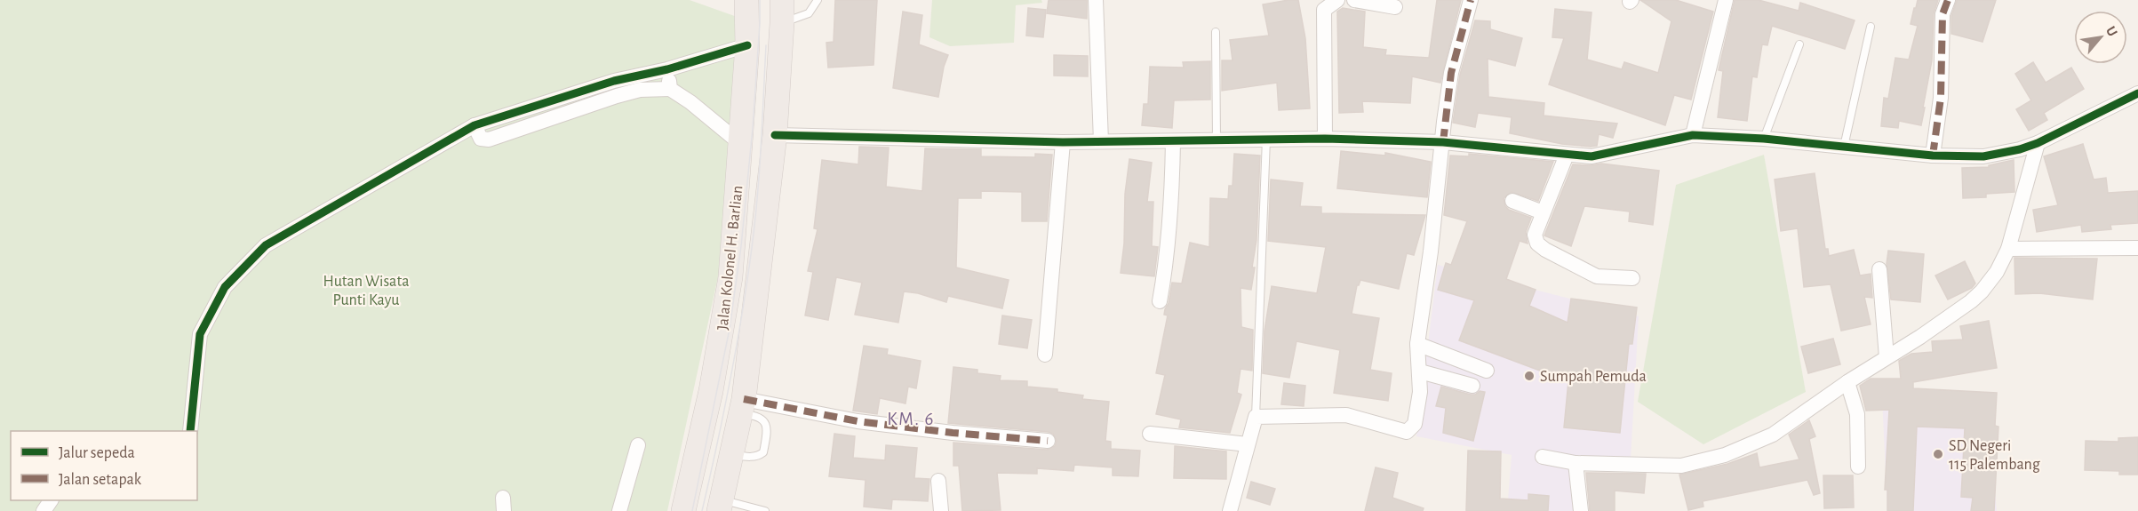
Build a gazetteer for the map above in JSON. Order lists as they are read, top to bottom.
{
  "streets": {
    "highway": ["Jalan Kolonel H. Barlian"]
  },
  "districts": ["KM. 6"],
  "parks": ["Hutan Wisata Punti Kayu"],
  "places": ["Sumpah Pemuda", "SD Negeri 115 Palembang"],
  "legend": ["Jalur sepeda", "Jalan setapak"],
  "north": "top right"
}
